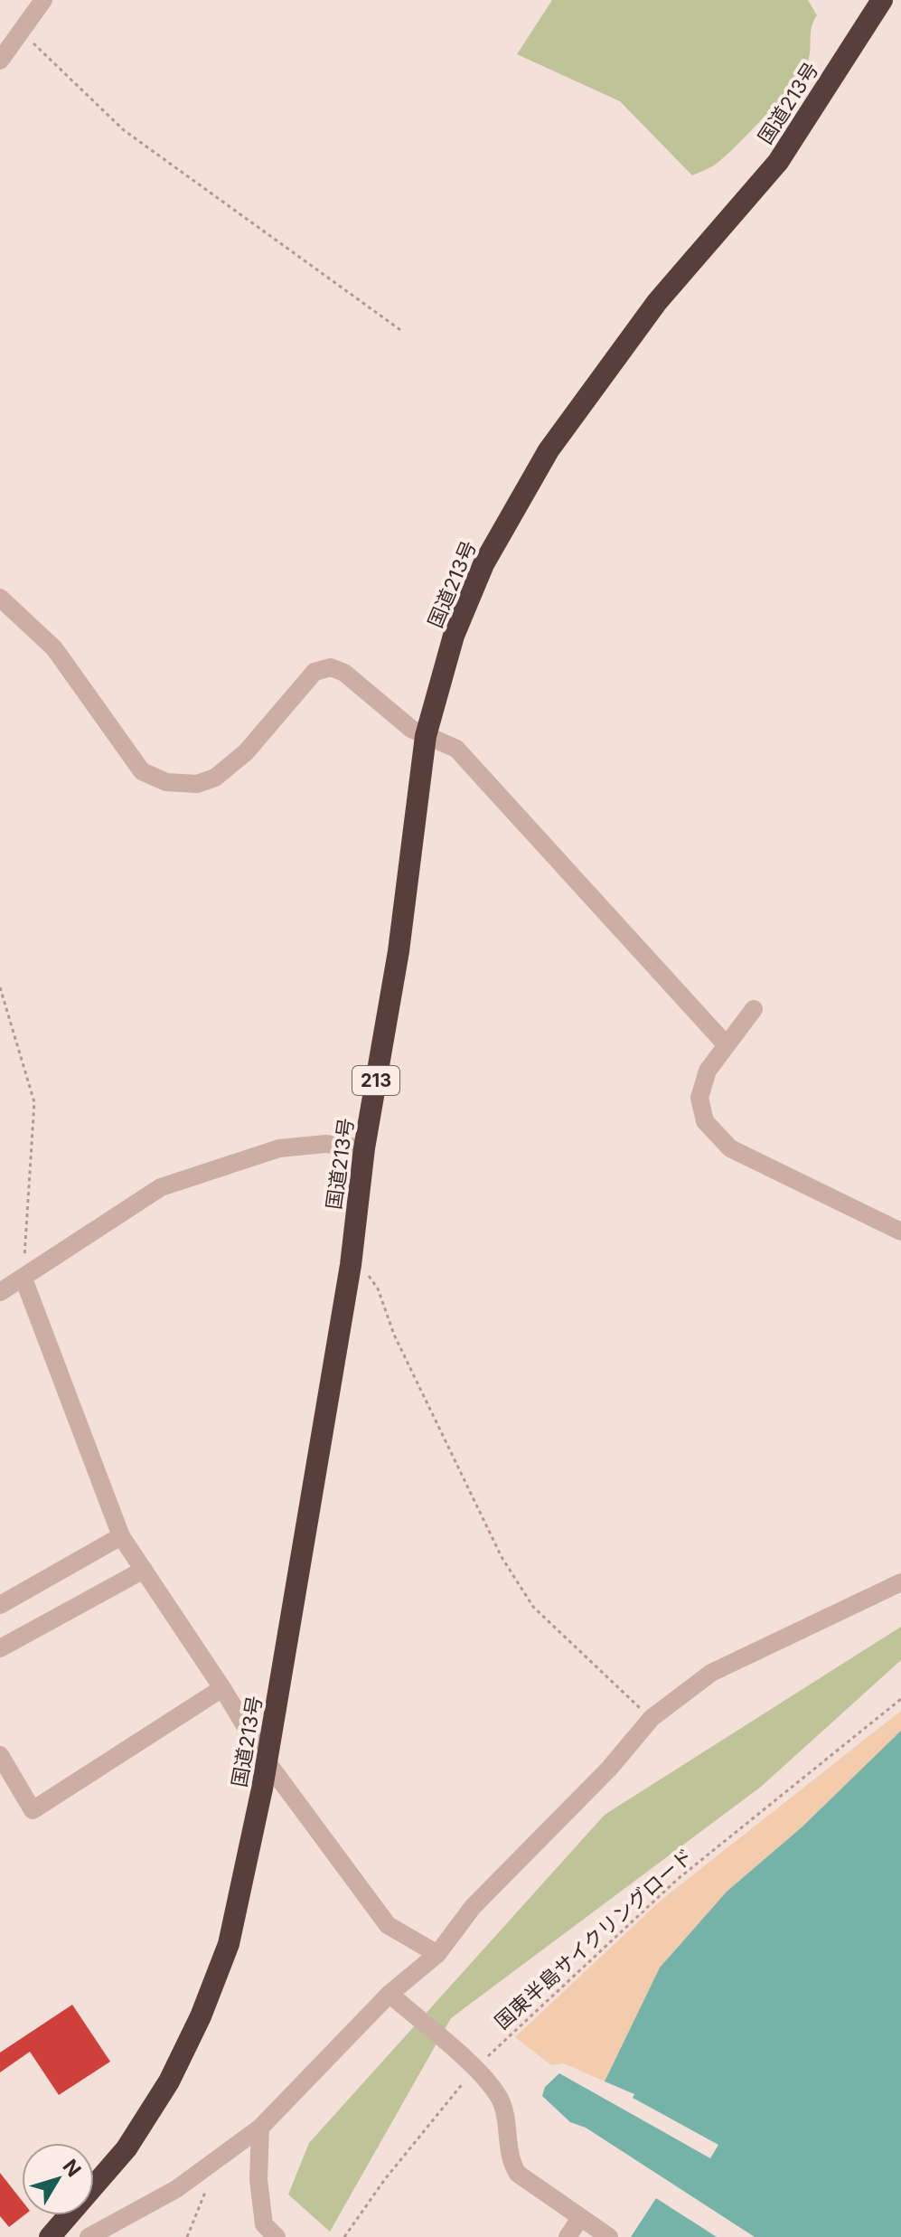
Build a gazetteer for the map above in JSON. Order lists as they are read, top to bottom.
{
  "streets": {
    "highway": ["国道213号", "213"],
    "path": ["国東半島サイクリングロード"]
  },
  "north": "top right"
}
